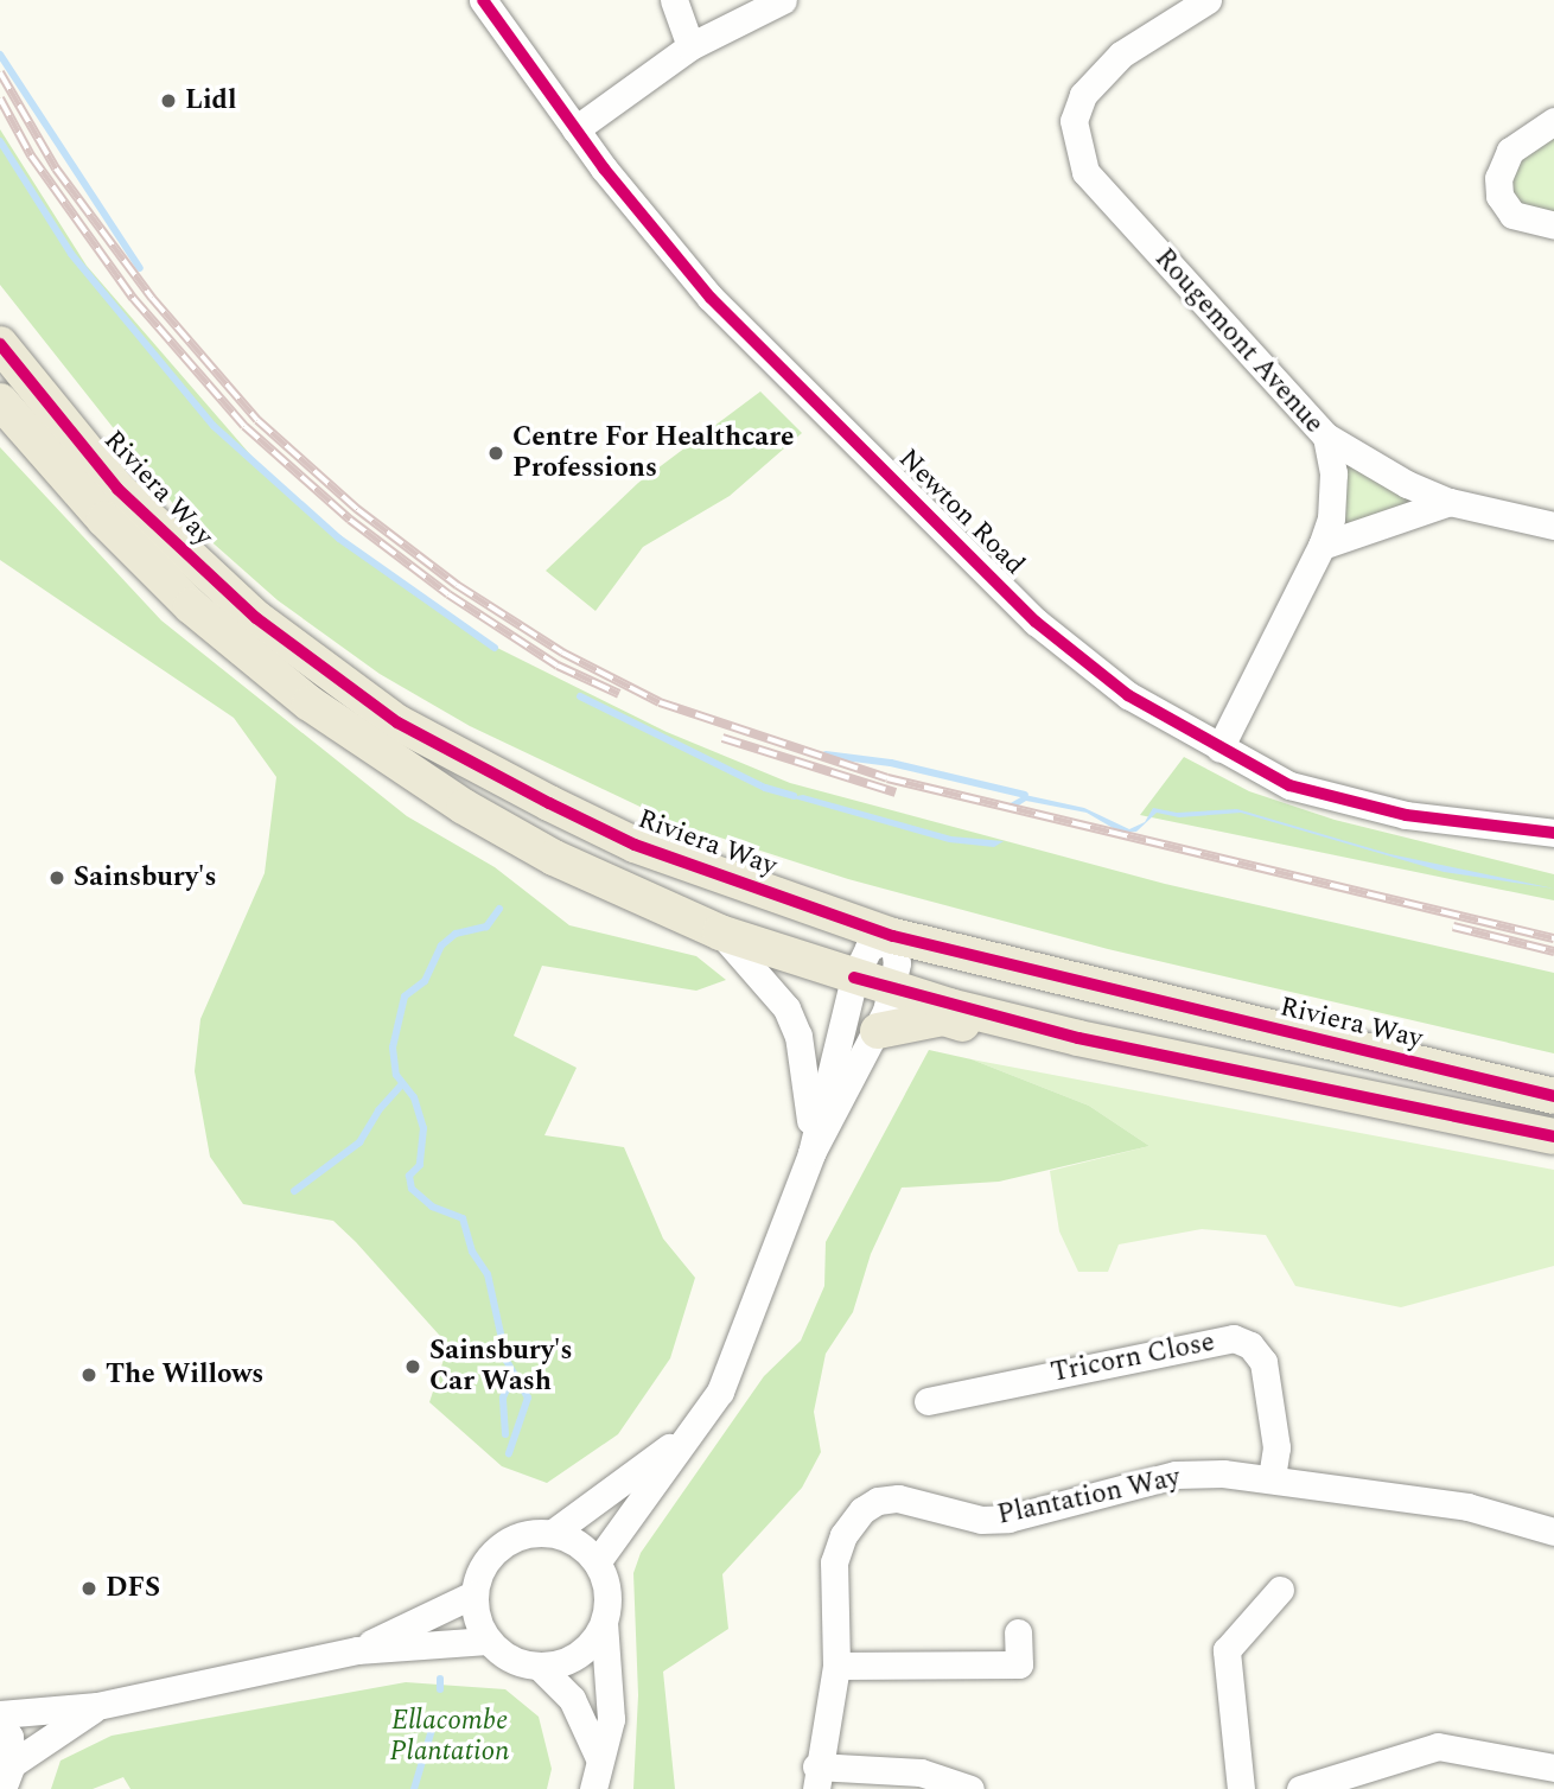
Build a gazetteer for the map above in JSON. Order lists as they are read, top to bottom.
{
  "streets": {
    "main road": ["Riviera Way"],
    "street": [
      "Rougemont Avenue",
      "Newton Road",
      "Tricorn Close",
      "Plantation Way"
    ]
  },
  "crossings": [
    ["Rougemont Avenue", "Newton Road"],
    ["Tricorn Close", "Plantation Way"]
  ],
  "parks": ["Ellacombe Plantation"],
  "places": [
    "Lidl",
    "Centre For Healthcare Professions",
    "Sainsbury's",
    "Sainsbury's Car Wash",
    "The Willows",
    "DFS"
  ]
}
